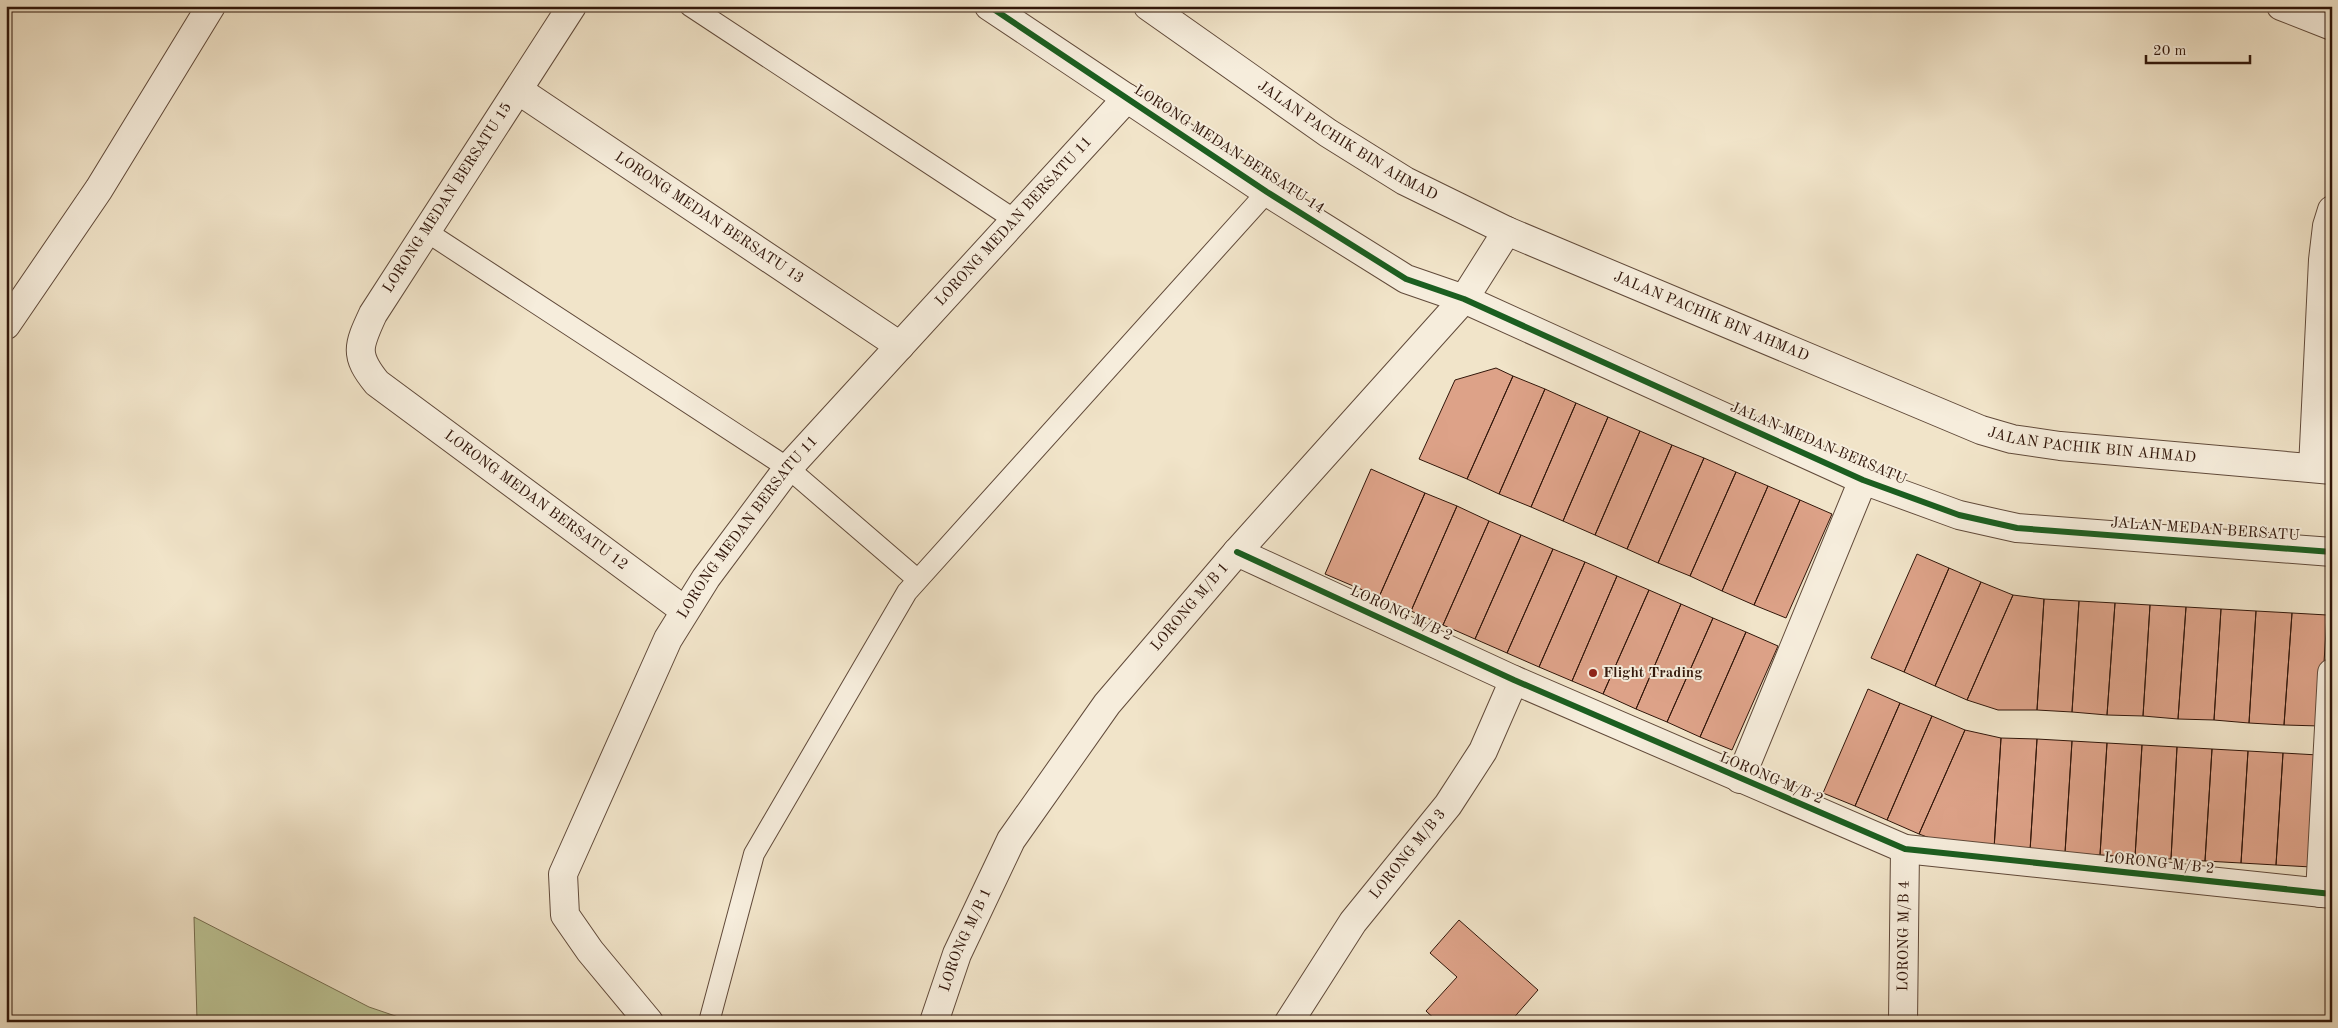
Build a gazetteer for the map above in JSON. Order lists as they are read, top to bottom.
{
  "streets": {
    "street": [
      "JALAN PACHIK BIN AHMAD",
      "LORONG MEDAN BERSATU 14",
      "LORONG MEDAN BERSATU 15",
      "LORONG MEDAN BERSATU 13",
      "LORONG MEDAN BERSATU 11",
      "JALAN MEDAN BERSATU",
      "LORONG MEDAN BERSATU 12",
      "LORONG M/B 1",
      "LORONG M/B 2",
      "LORONG M/B 3",
      "LORONG M/B 4"
    ]
  },
  "crossings": [
    ["JALAN PACHIK BIN AHMAD", "LORONG M/B 1"],
    ["LORONG MEDAN BERSATU 14", "LORONG MEDAN BERSATU 11"],
    ["LORONG MEDAN BERSATU 14", "JALAN MEDAN BERSATU"],
    ["LORONG MEDAN BERSATU 14", "LORONG M/B 1"],
    ["LORONG MEDAN BERSATU 15", "LORONG MEDAN BERSATU 13"],
    ["LORONG MEDAN BERSATU 15", "LORONG MEDAN BERSATU 12"],
    ["LORONG MEDAN BERSATU 13", "LORONG MEDAN BERSATU 11"],
    ["LORONG MEDAN BERSATU 11", "LORONG MEDAN BERSATU 12"],
    ["JALAN MEDAN BERSATU", "LORONG M/B 1"],
    ["LORONG M/B 1", "LORONG M/B 2"],
    ["LORONG M/B 2", "LORONG M/B 3"],
    ["LORONG M/B 2", "LORONG M/B 4"]
  ],
  "places": ["Flight Trading"],
  "scale_bar": "20 m"
}
